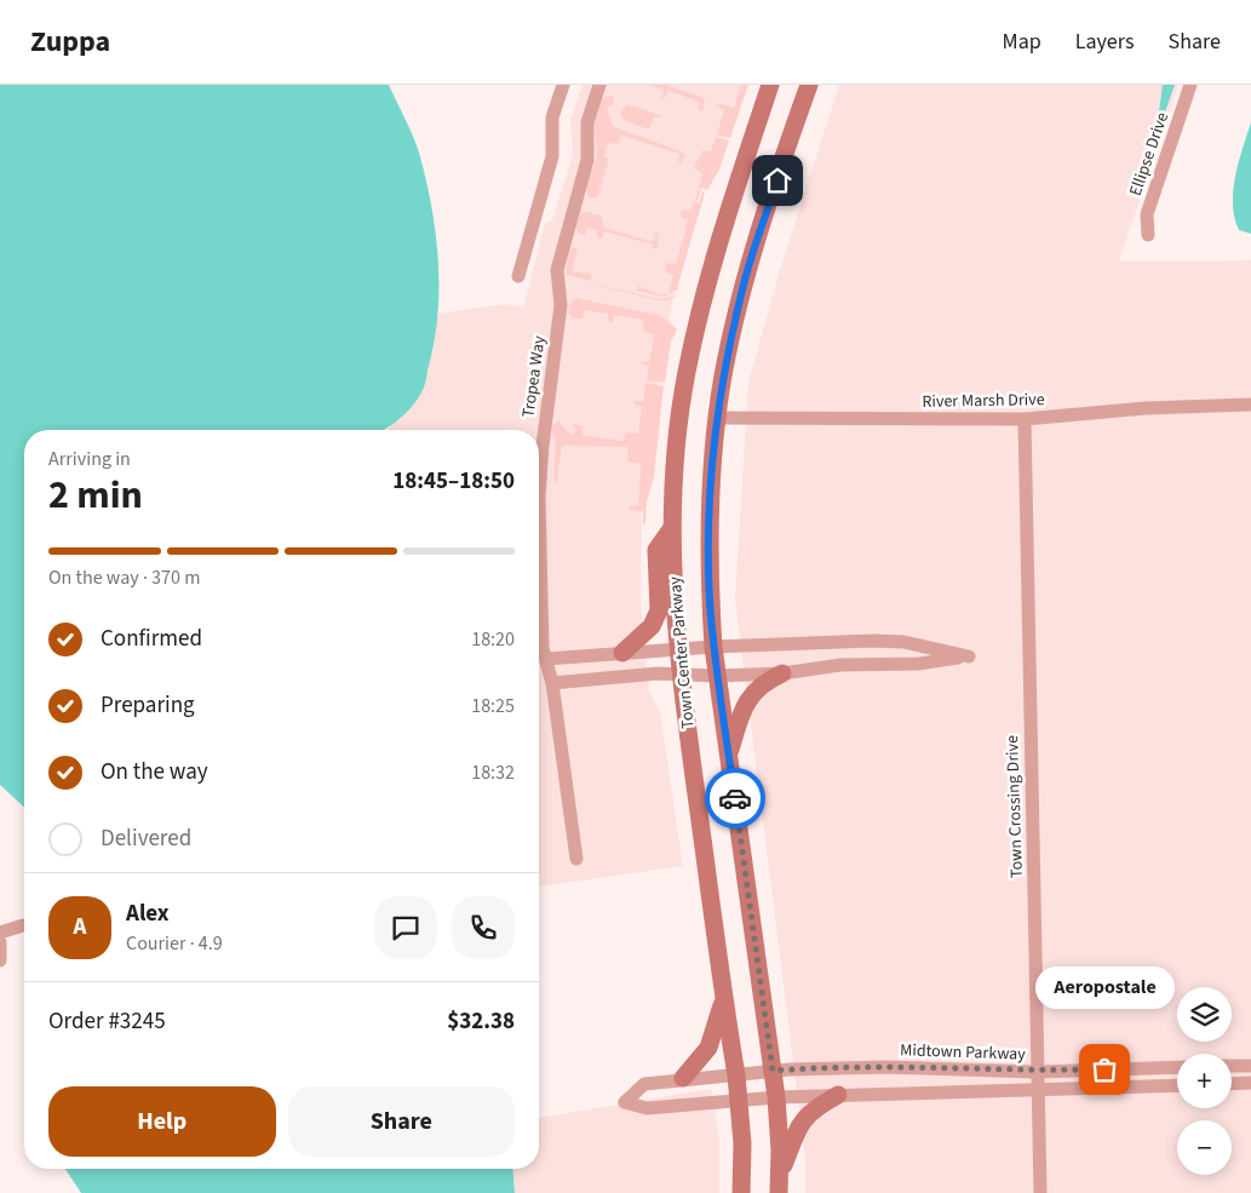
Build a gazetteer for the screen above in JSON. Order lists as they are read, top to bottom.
{
  "streets": {
    "main road": ["Town Center Parkway"],
    "street": [
      "Ellipse Drive",
      "Tropea Way",
      "River Marsh Drive",
      "Town Crossing Drive",
      "Midtown Parkway"
    ]
  },
  "crossings": [
    ["River Marsh Drive", "Town Center Parkway"],
    ["River Marsh Drive", "Town Crossing Drive"],
    ["Town Center Parkway", "Midtown Parkway"],
    ["Town Crossing Drive", "Midtown Parkway"]
  ],
  "places": ["Aeropostale"],
  "page": {
    "header": "Zuppa",
    "nav": ["Map", "Layers", "Share"],
    "heading": ["2 min", "Arriving in", "18:45–18:50"],
    "panel": [
      "Alex",
      "Courier · 4.9",
      "Order #3245",
      "$32.38"
    ],
    "bar": "On the way · 370 m",
    "list": [
      ["Confirmed", "18:20"],
      ["Preparing", "18:25"],
      ["On the way", "18:32"],
      "Delivered"
    ],
    "round": "A",
    "bubble": "Aeropostale",
    "map_buttons": ["+", "−"],
    "buttons": ["Help", "Share"]
  }
}
